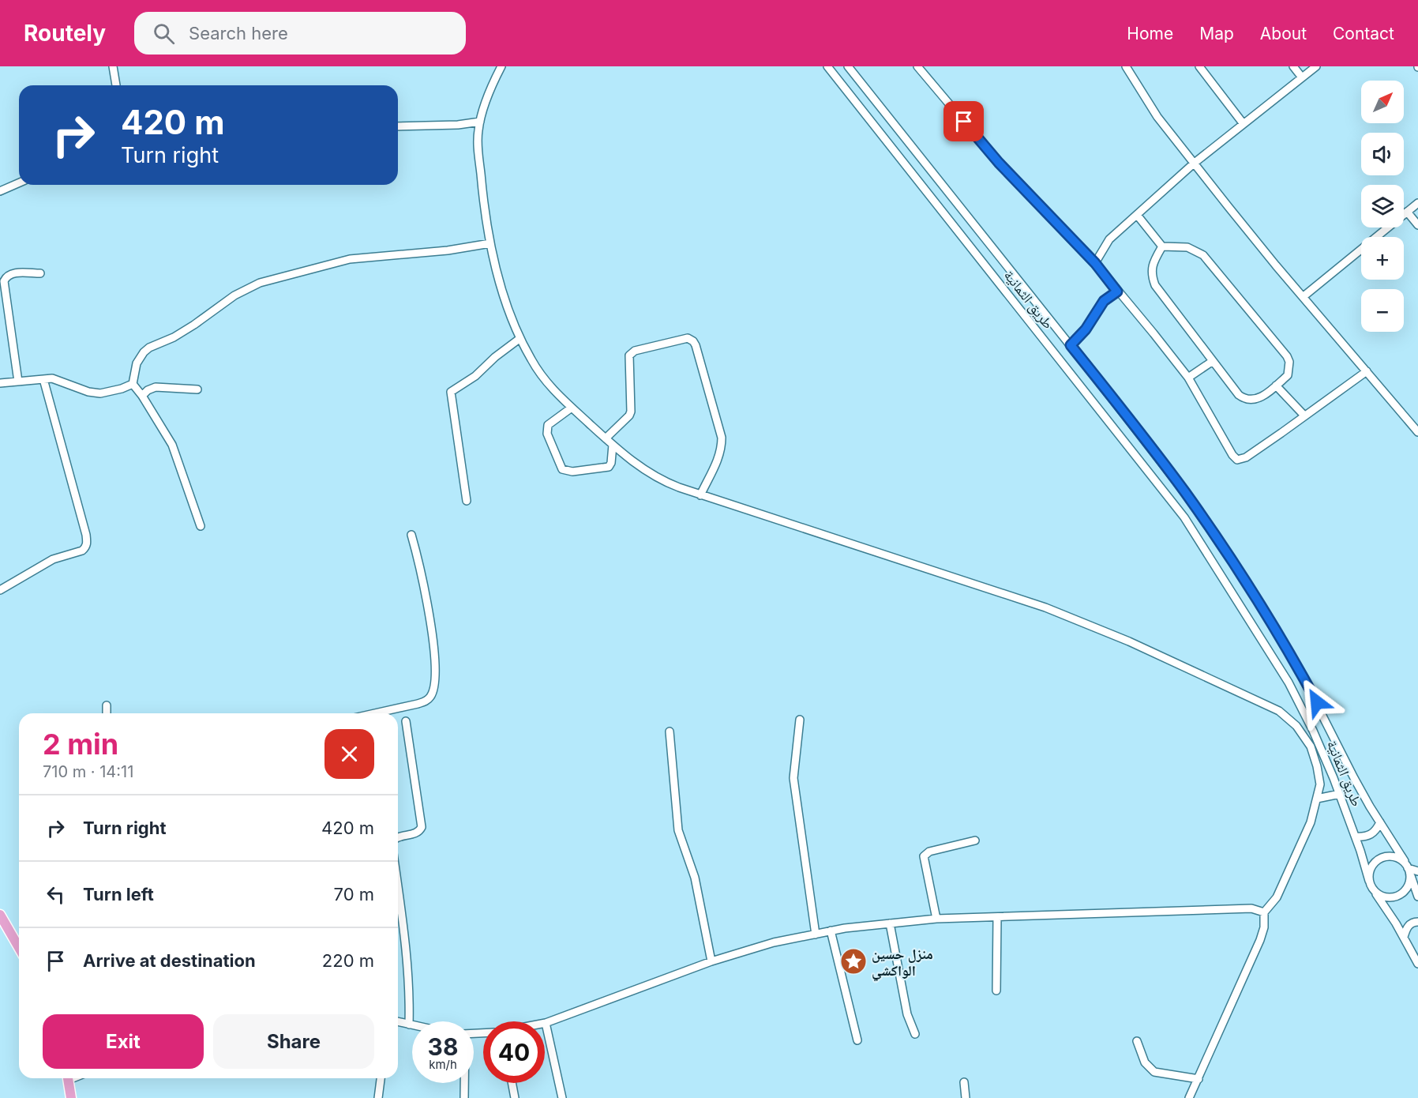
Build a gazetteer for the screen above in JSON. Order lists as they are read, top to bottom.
{
  "streets": {
    "street": ["طريق الثمانية"]
  },
  "places": {
    "place": ["منزل حسين الواكشي"]
  },
  "north": "top right",
  "page": {
    "header": "Routely",
    "search": "Search here",
    "nav": [
      "Home",
      "Map",
      "About",
      "Contact"
    ],
    "map_buttons": ["+", "−"],
    "turn": ["420 m", "Turn right"],
    "heading": ["2 min", "710 m · 14:11"],
    "list": [
      {
        "name": "Turn right",
        "value": "420 m"
      },
      {
        "name": "Turn left",
        "value": "70 m"
      },
      {
        "name": "Arrive at destination",
        "value": "220 m"
      }
    ],
    "buttons": ["Exit", "Share"],
    "speed": "38 km/h",
    "limit": "40"
  }
}
